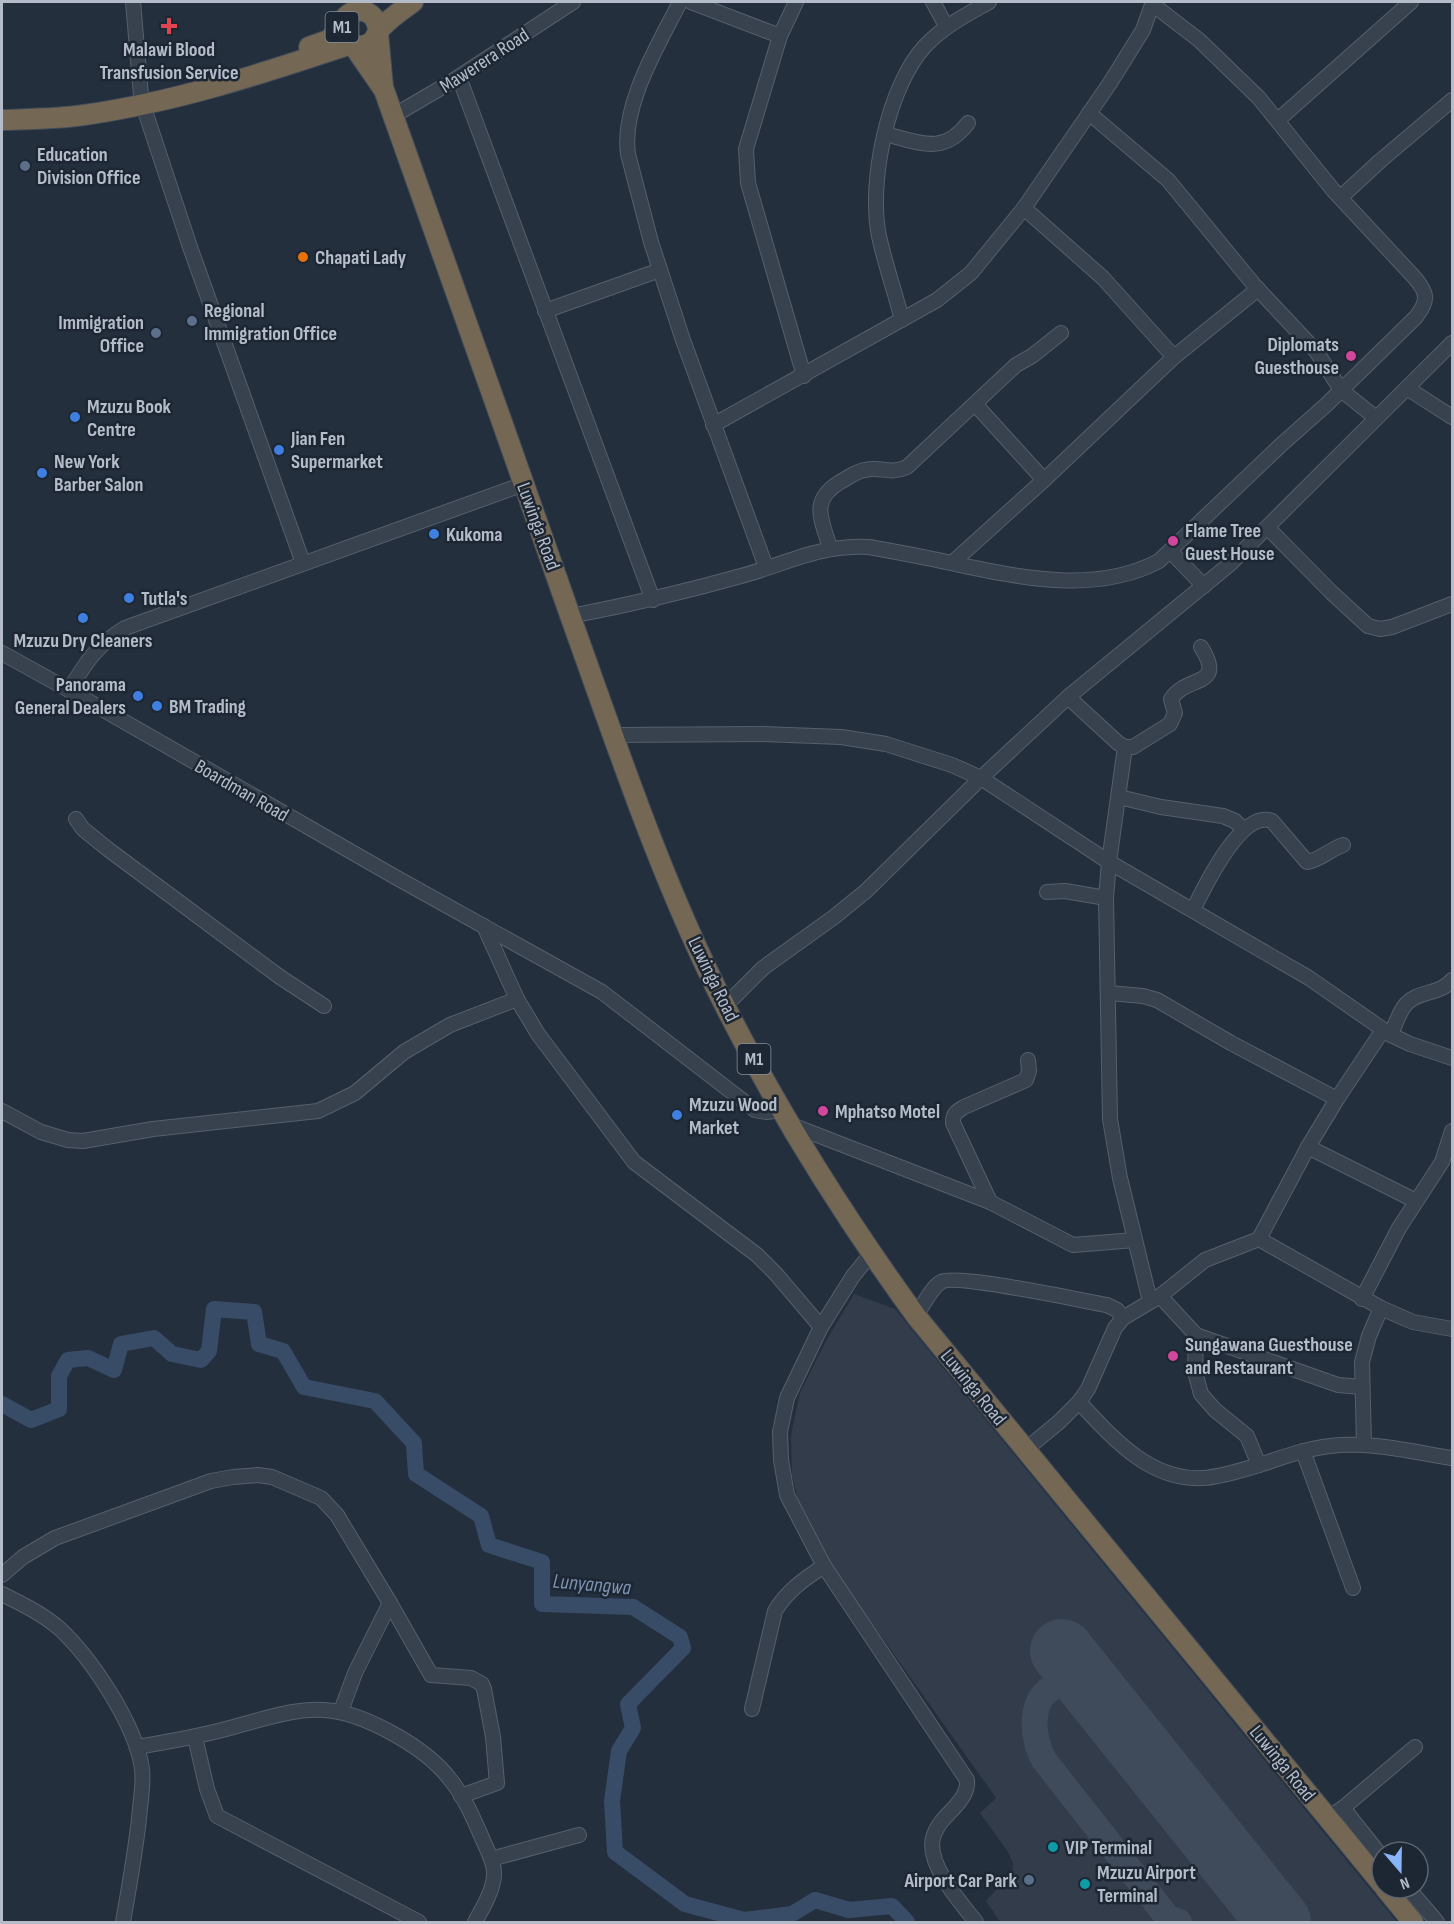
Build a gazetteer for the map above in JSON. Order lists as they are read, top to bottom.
{
  "streets": {
    "highway": ["M1", "Luwinga Road"],
    "street": ["Mawerera Road", "Boardman Road"]
  },
  "crossings": [
    ["M1", "Luwinga Road"],
    ["M1", "Boardman Road"],
    ["Mawerera Road", "Luwinga Road"]
  ],
  "water": ["Lunyangwa"],
  "places": {
    "health": ["Malawi Blood Transfusion Service"],
    "other": [
      "Education Division Office",
      "Chapati Lady",
      "Regional Immigration Office",
      "Immigration Office",
      "Diplomats Guesthouse",
      "Mzuzu Book Centre",
      "Jian Fen Supermarket",
      "New York Barber Salon",
      "Kukoma",
      "Flame Tree Guest House",
      "Tutla's",
      "Mzuzu Dry Cleaners",
      "Panorama General Dealers",
      "BM Trading",
      "Mphatso Motel",
      "Mzuzu Wood Market",
      "Sungawana Guesthouse and Restaurant",
      "VIP Terminal",
      "Airport Car Park",
      "Mzuzu Airport Terminal"
    ]
  },
  "north": "bottom"
}
